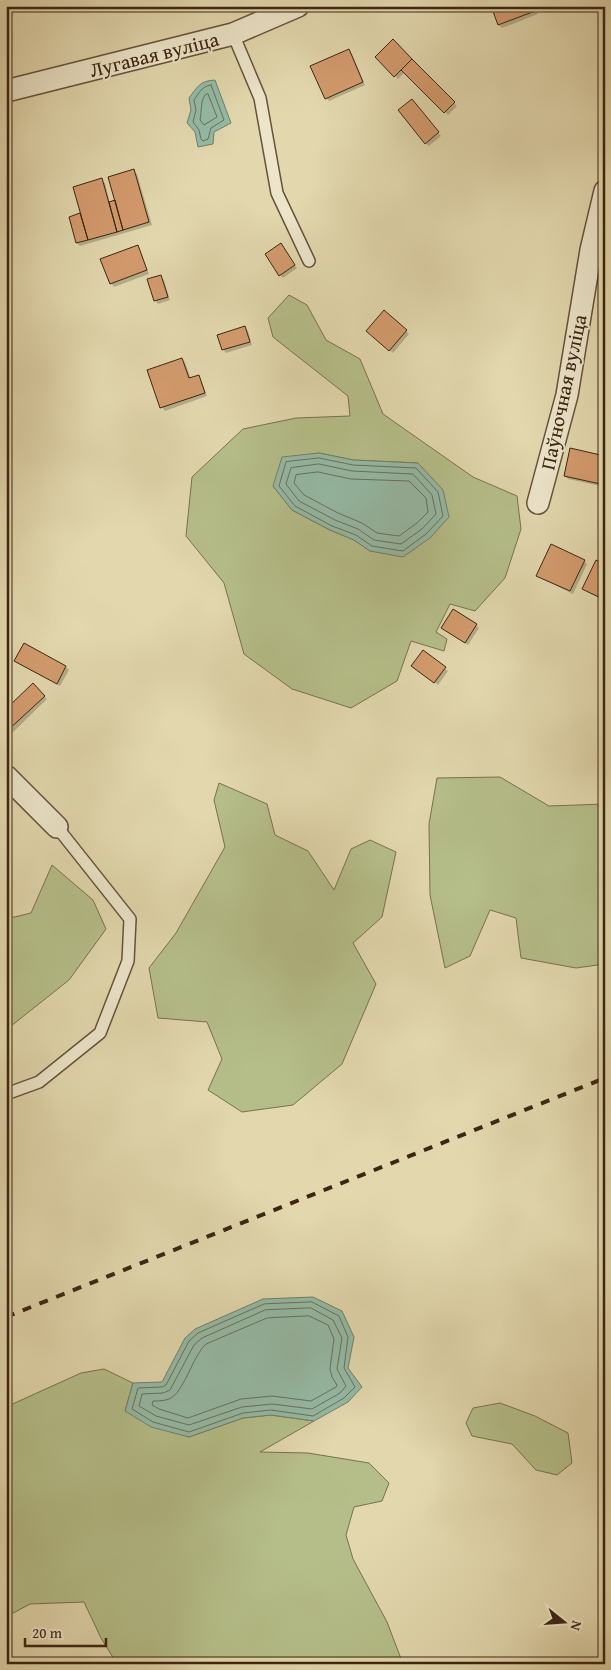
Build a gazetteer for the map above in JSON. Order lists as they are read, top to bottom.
{
  "streets": {
    "street": ["Лугавая вуліца", "Паўночная вуліца"]
  },
  "scale_bar": "20 m",
  "north": "right"
}
